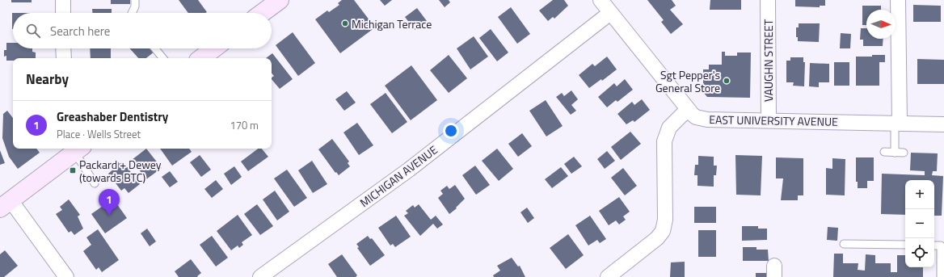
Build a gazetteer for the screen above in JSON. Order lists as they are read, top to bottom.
{
  "streets": {
    "street": ["VAUGHN STREET", "EAST UNIVERSITY AVENUE", "MICHIGAN AVENUE"]
  },
  "crossings": [
    ["VAUGHN STREET", "EAST UNIVERSITY AVENUE"],
    ["EAST UNIVERSITY AVENUE", "MICHIGAN AVENUE"]
  ],
  "places": {
    "other": ["Michigan Terrace", "Sgt Pepper's General Store"],
    "transit": ["Packard + Dewey (towards BTC)"]
  },
  "north": "right",
  "page": {
    "search": "Search here",
    "heading": "Nearby",
    "list": [
      {
        "mark": "1",
        "name": "Greashaber Dentistry",
        "note": "Place · Wells Street",
        "value": "170 m"
      }
    ],
    "map_buttons": ["+", "−"],
    "pins": "1"
  }
}
